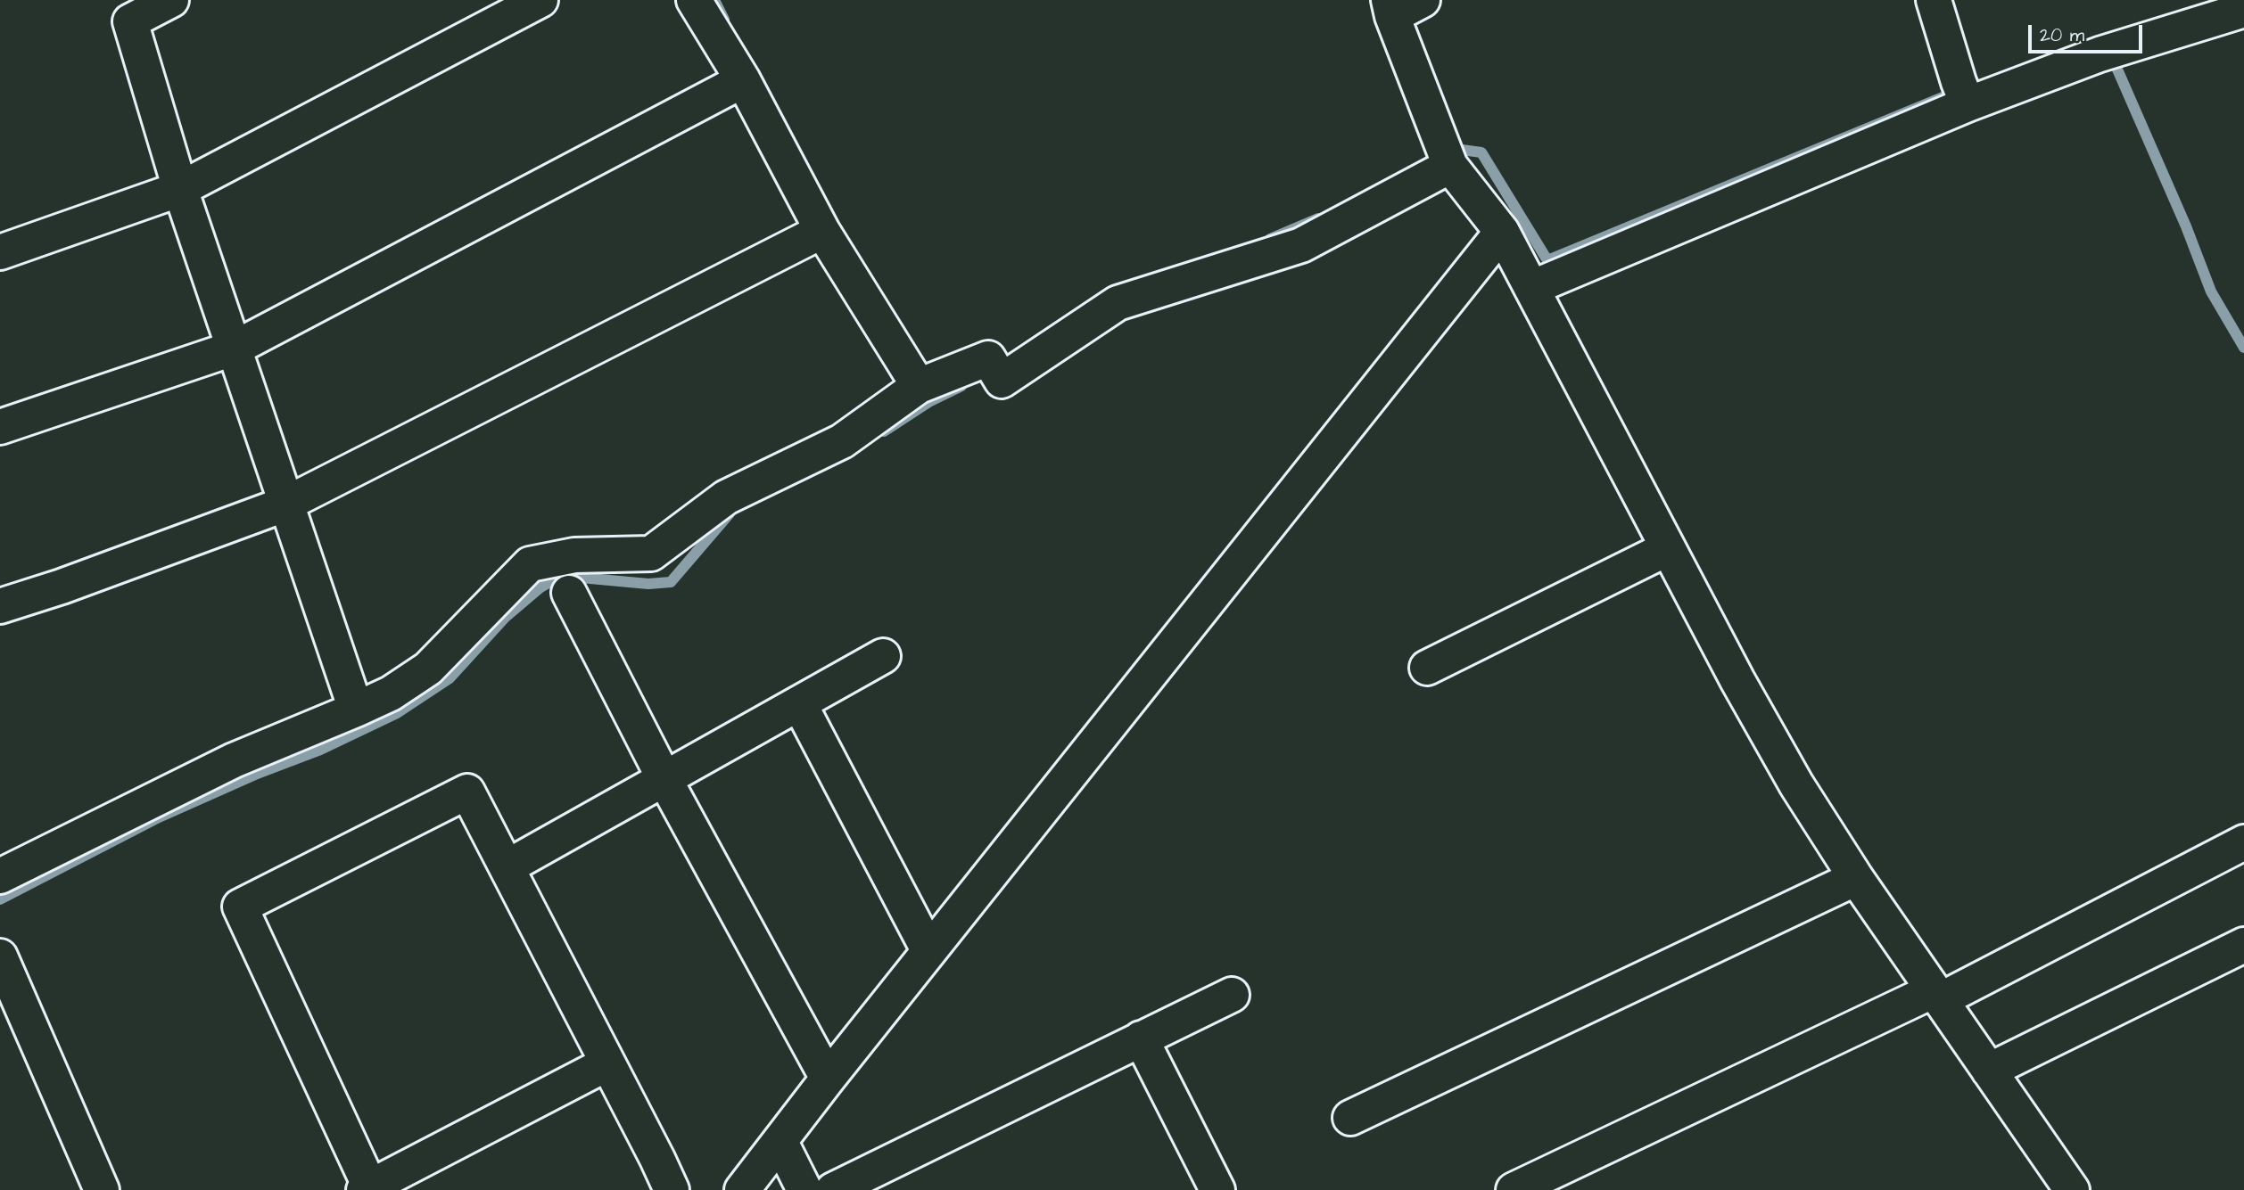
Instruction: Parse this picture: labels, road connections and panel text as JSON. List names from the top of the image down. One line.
{"scale_bar":"20 m"}
